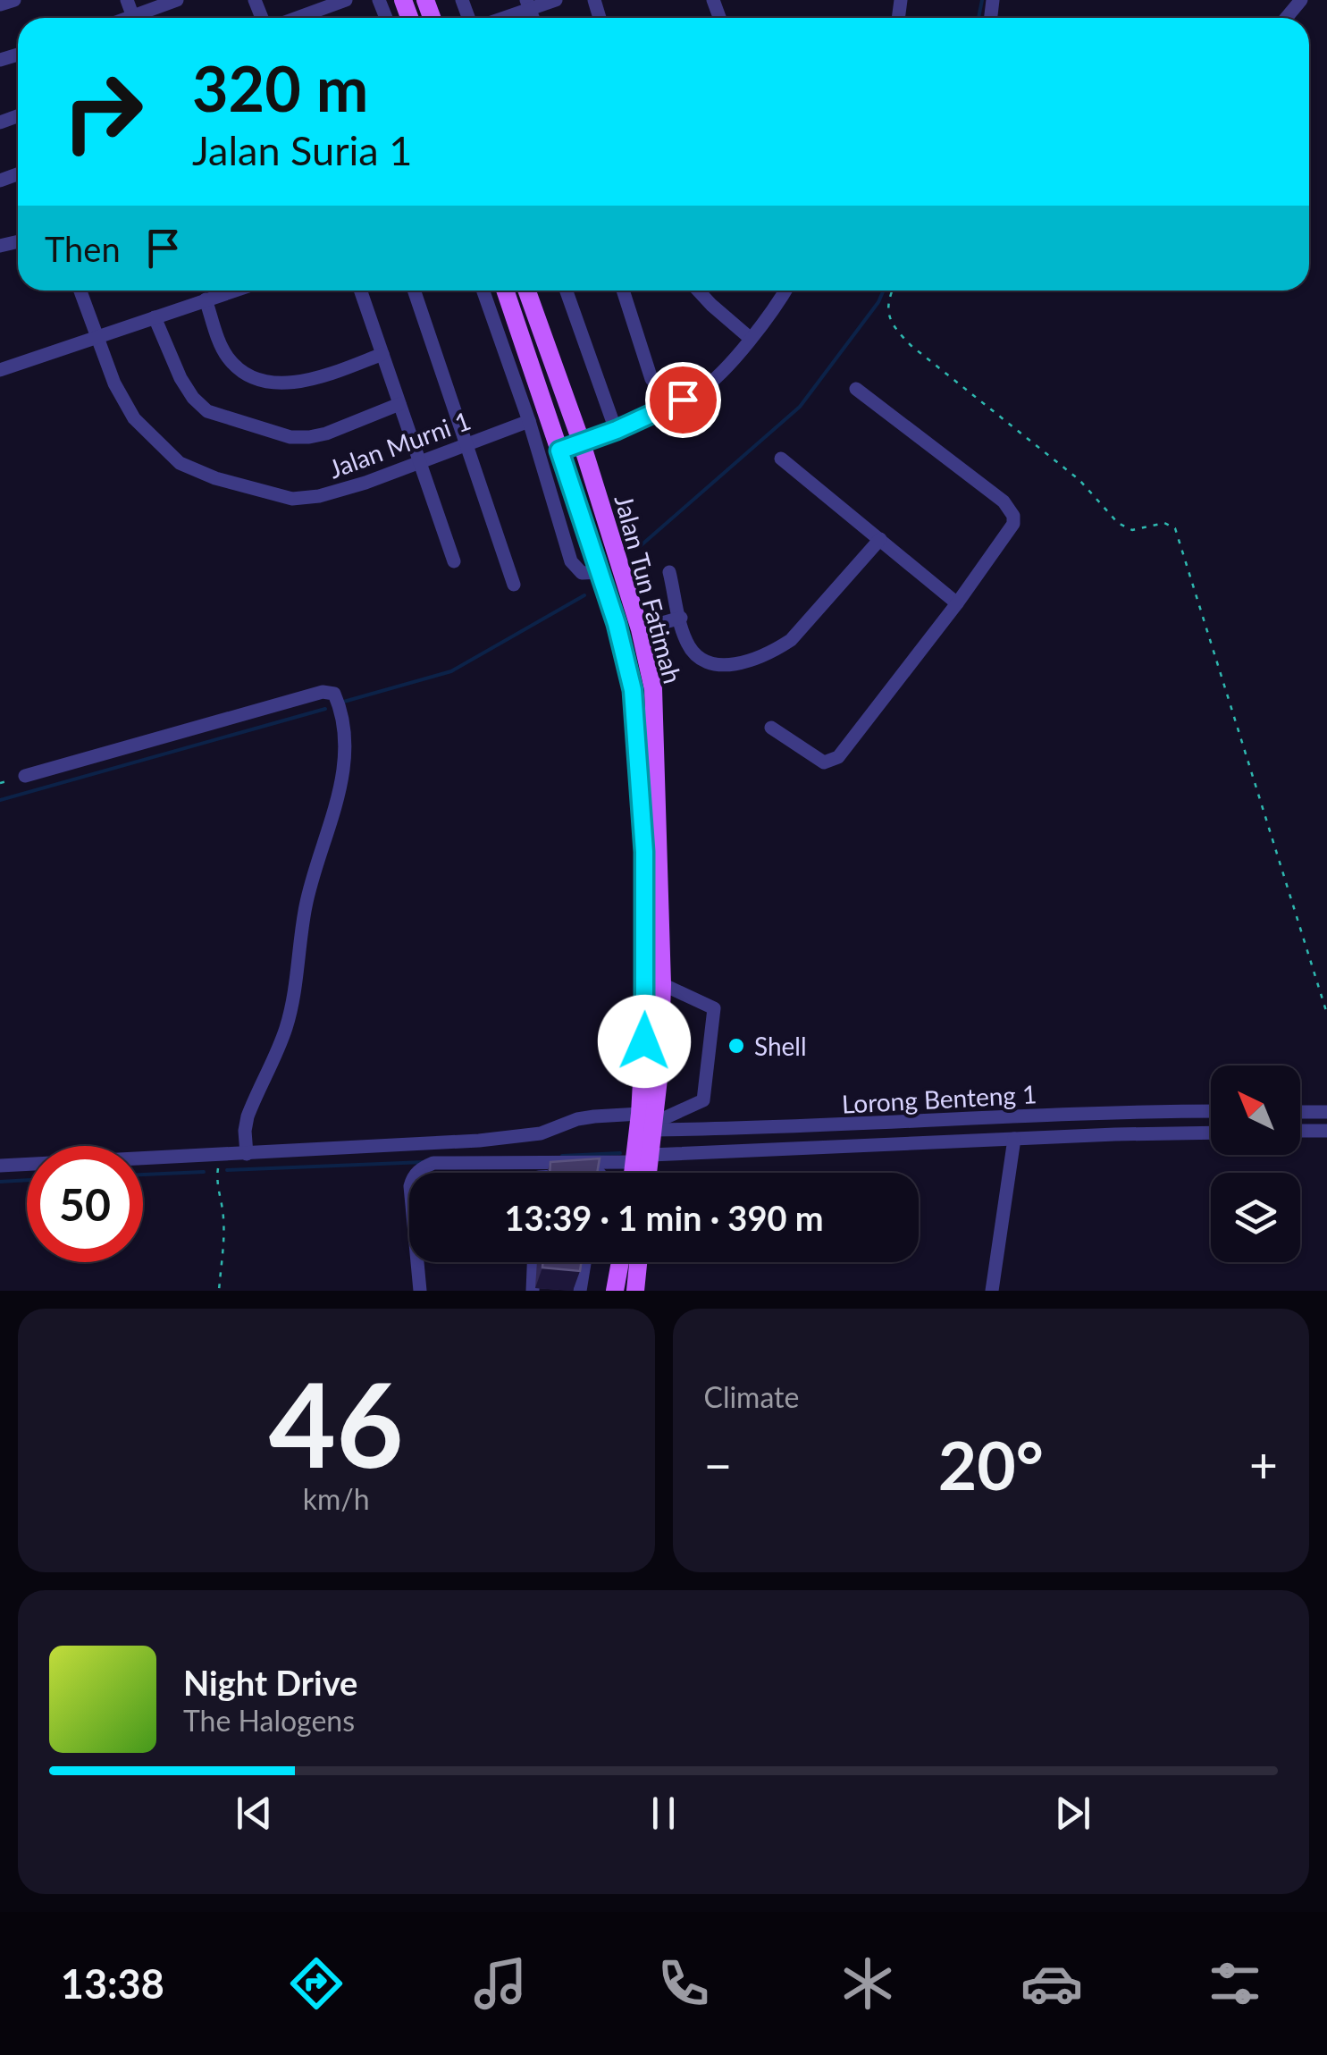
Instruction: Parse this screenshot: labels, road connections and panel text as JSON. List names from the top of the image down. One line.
{"streets":{"main road":["Jalan Tun Fatimah"],"street":["Jalan Murni 1","Lorong Benteng 1"]},"crossings":[["Jalan Tun Fatimah","Lorong Benteng 1"]],"places":["Shell"],"north":"top left","page":{"turn":["320 m","Jalan Suria 1"],"then":"Then","limit":"50","trip":"13:39 · 1 min · 390 m","tile":[["46","km/h"],"Climate"],"heat":["−","20°","+"],"song":["Night Drive","The Halogens"],"tabs":"13:38"}}
